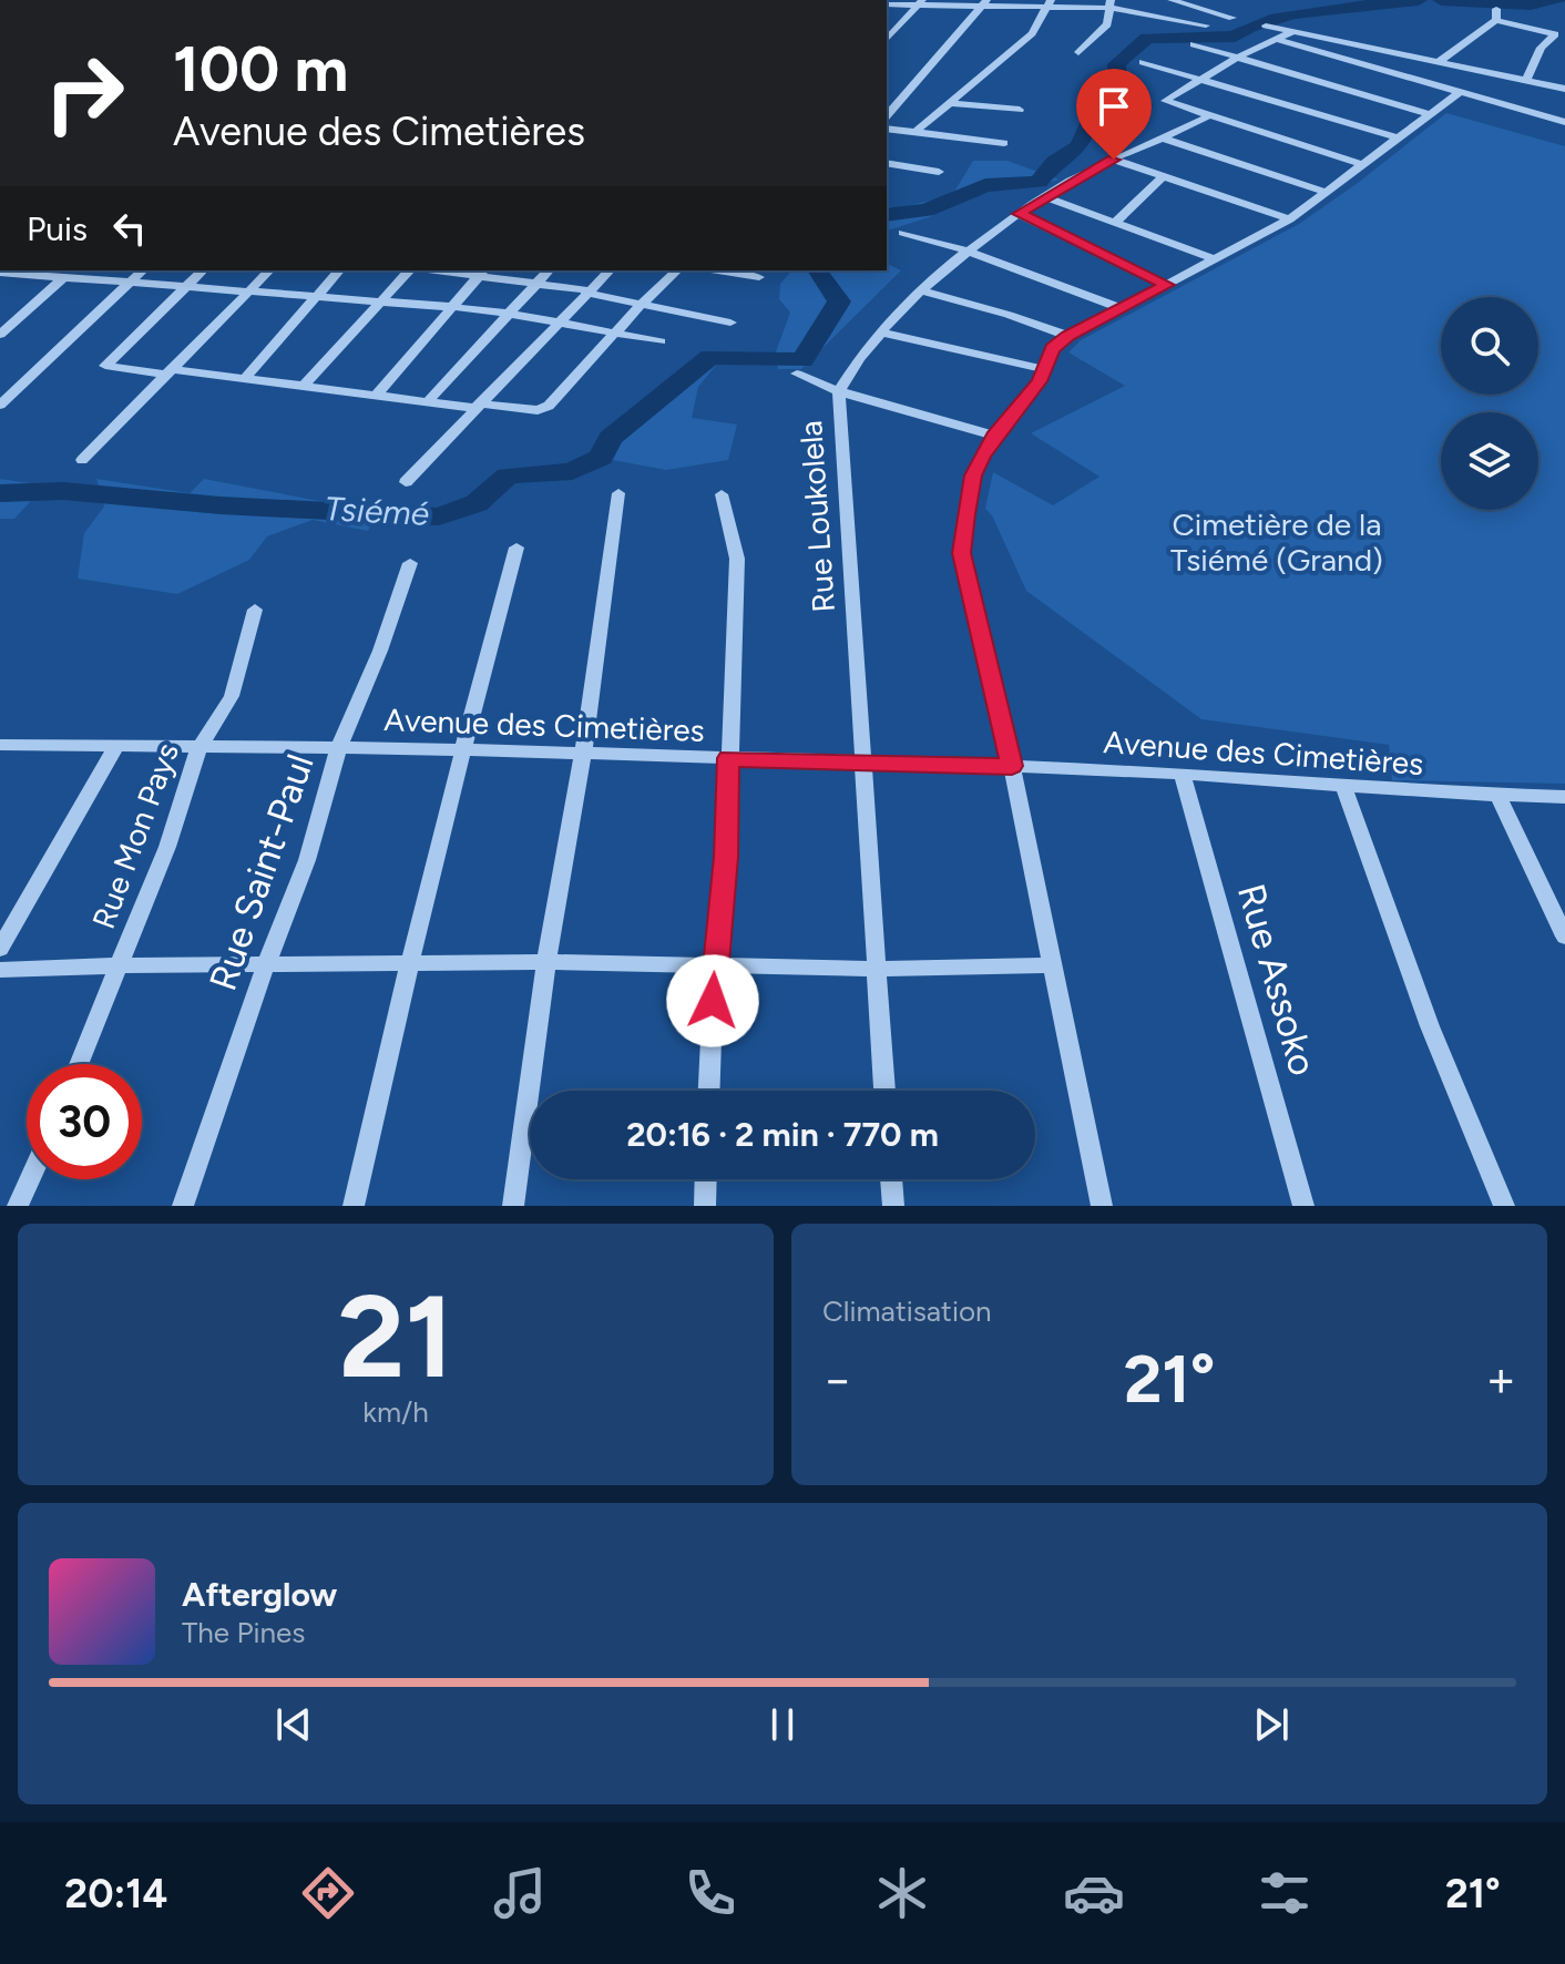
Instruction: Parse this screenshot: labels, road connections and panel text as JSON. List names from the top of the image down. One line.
{"streets":{"street":["Rue Loukolela","Avenue des Cimetières","Rue Mon Pays","Rue Saint-Paul","Rue Assoko"]},"crossings":[["Rue Loukolela","Avenue des Cimetières"],["Avenue des Cimetières","Rue Mon Pays"],["Avenue des Cimetières","Rue Saint-Paul"],["Avenue des Cimetières","Rue Assoko"]],"water":["Tsiémé"],"parks":["Cimetière de la Tsiémé (Grand)"],"page":{"turn":["100 m","Avenue des Cimetières"],"then":"Puis","limit":"30","trip":"20:16 · 2 min · 770 m","tile":[["21","km/h"],"Climatisation"],"heat":["−","21°","+"],"song":["Afterglow","The Pines"],"tabs":["20:14","21°"]}}
